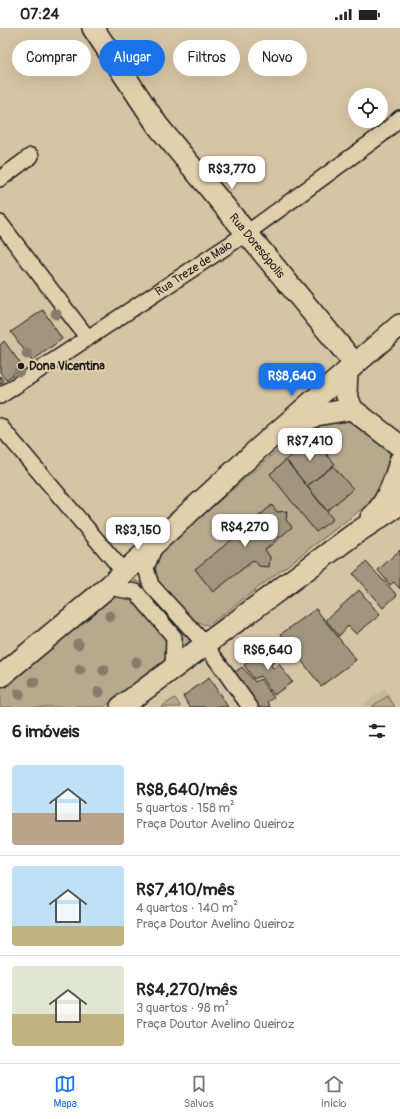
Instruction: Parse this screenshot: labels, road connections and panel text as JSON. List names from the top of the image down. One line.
{"streets":{"main road":["Rua Doresópolis"],"street":["Rua Treze de Maio"]},"crossings":[["Rua Doresópolis","Rua Treze de Maio"]],"places":["Dona Vicentina"],"page":{"status":"07:24","chip":["Comprar","Alugar","Filtros","Novo"],"price":["R$3,770","R$8,640","R$7,410","R$4,270","R$3,150","R$6,640"],"heading":"6 imóveis","list":[{"name":"R$8,640/mês","note":"5 quartos · 158 m² · Praça Doutor Avelino Queiroz"},{"name":"R$7,410/mês","note":"4 quartos · 140 m² · Praça Doutor Avelino Queiroz"},{"name":"R$4,270/mês","note":"3 quartos · 98 m² · Praça Doutor Avelino Queiroz"}],"tabs":["Mapa","Salvos","Início"]}}
